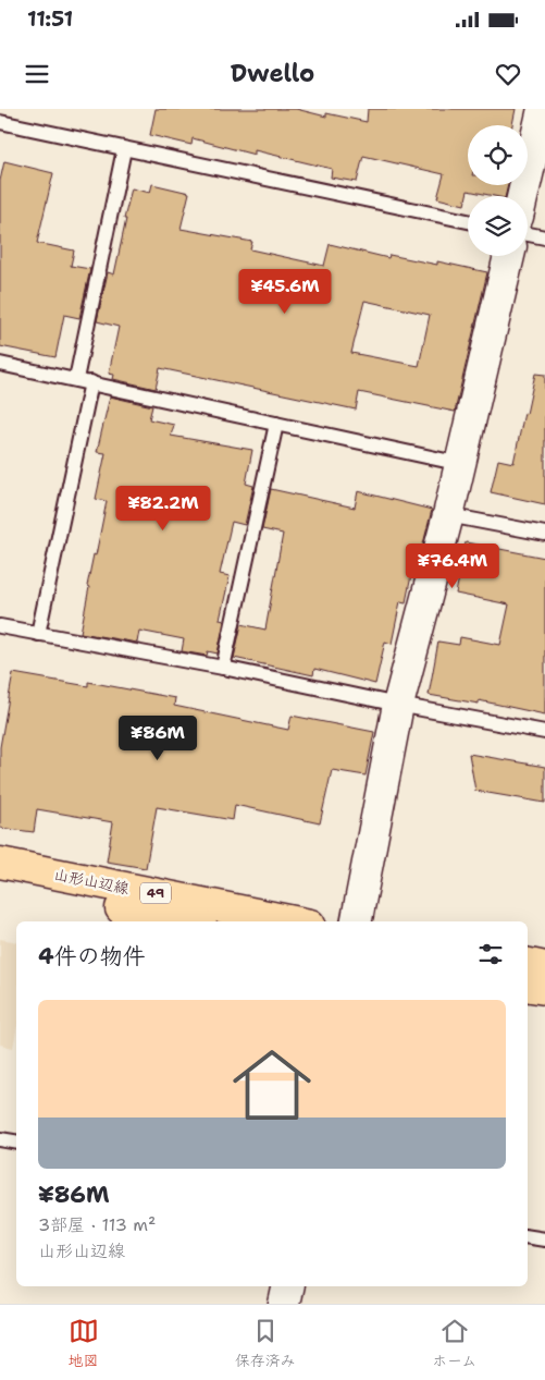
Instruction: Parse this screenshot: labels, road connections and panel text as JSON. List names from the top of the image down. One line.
{"streets":{"main road":["山形山辺線","49"]},"page":{"status":"11:51","header":"Dwello","price":["¥45.6M","¥82.2M","¥76.4M","¥86M"],"heading":"4件の物件","list":[{"name":"¥86M","note":"3部屋 · 113 m² · 山形山辺線"}],"tabs":["地図","保存済み","ホーム"]}}
